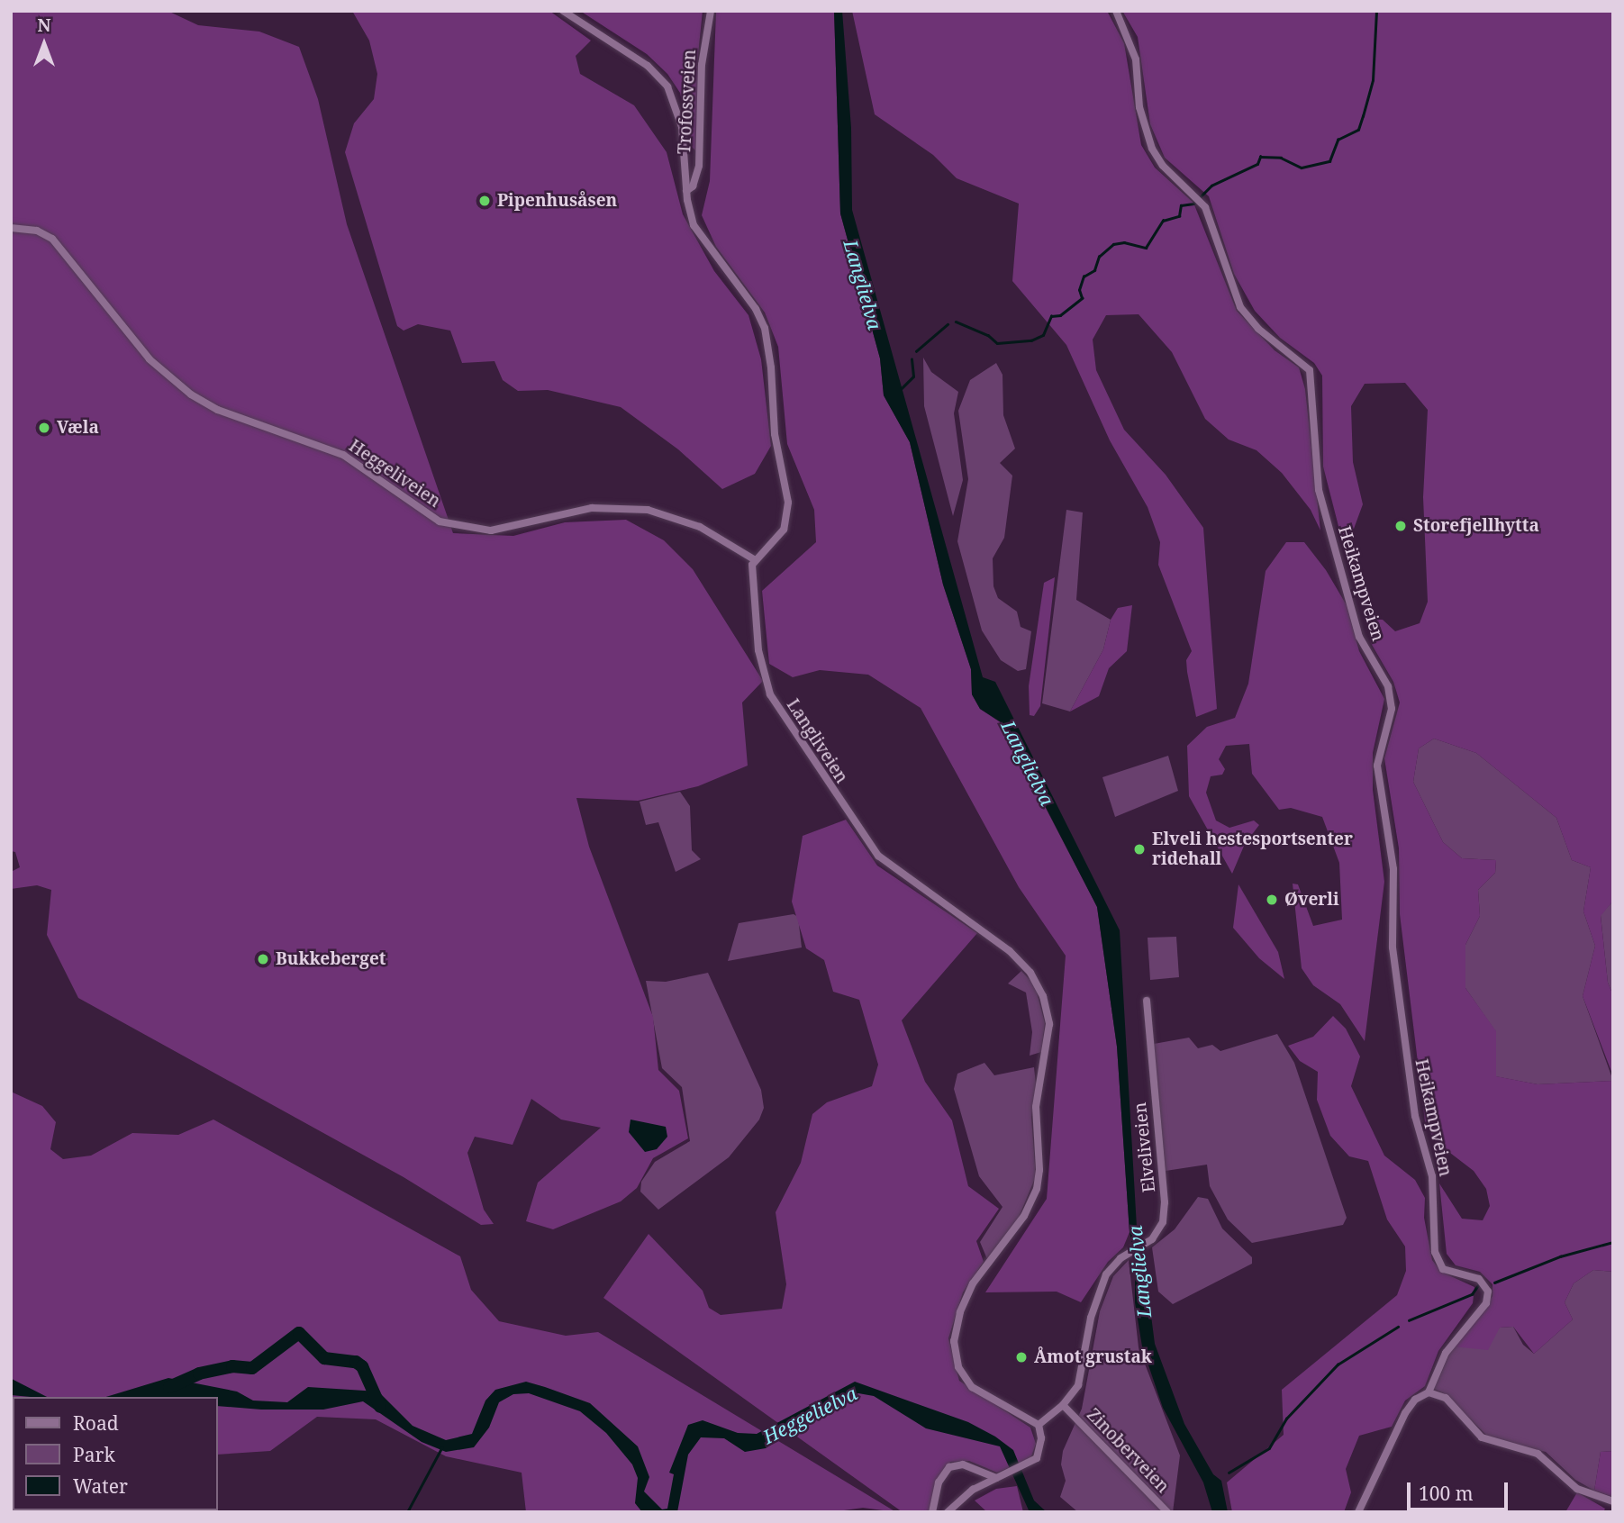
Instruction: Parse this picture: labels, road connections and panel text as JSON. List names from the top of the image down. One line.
{"streets":{"street":["Trofossveien","Heggeliveien","Heikampveien","Langliveien","Elveliveien","Zinoberveien"]},"crossings":[["Heggeliveien","Langliveien"],["Langliveien","Zinoberveien"],["Elveliveien","Zinoberveien"]],"water":["Langlielva","Heggelielva"],"places":["Pipenhusåsen","Væla","Storefjellhytta","Elveli hestesportsenter ridehall","Øverli","Bukkeberget","Åmot grustak"],"legend":["Road","Park","Water"],"scale_bar":"100 m","north":"top"}
